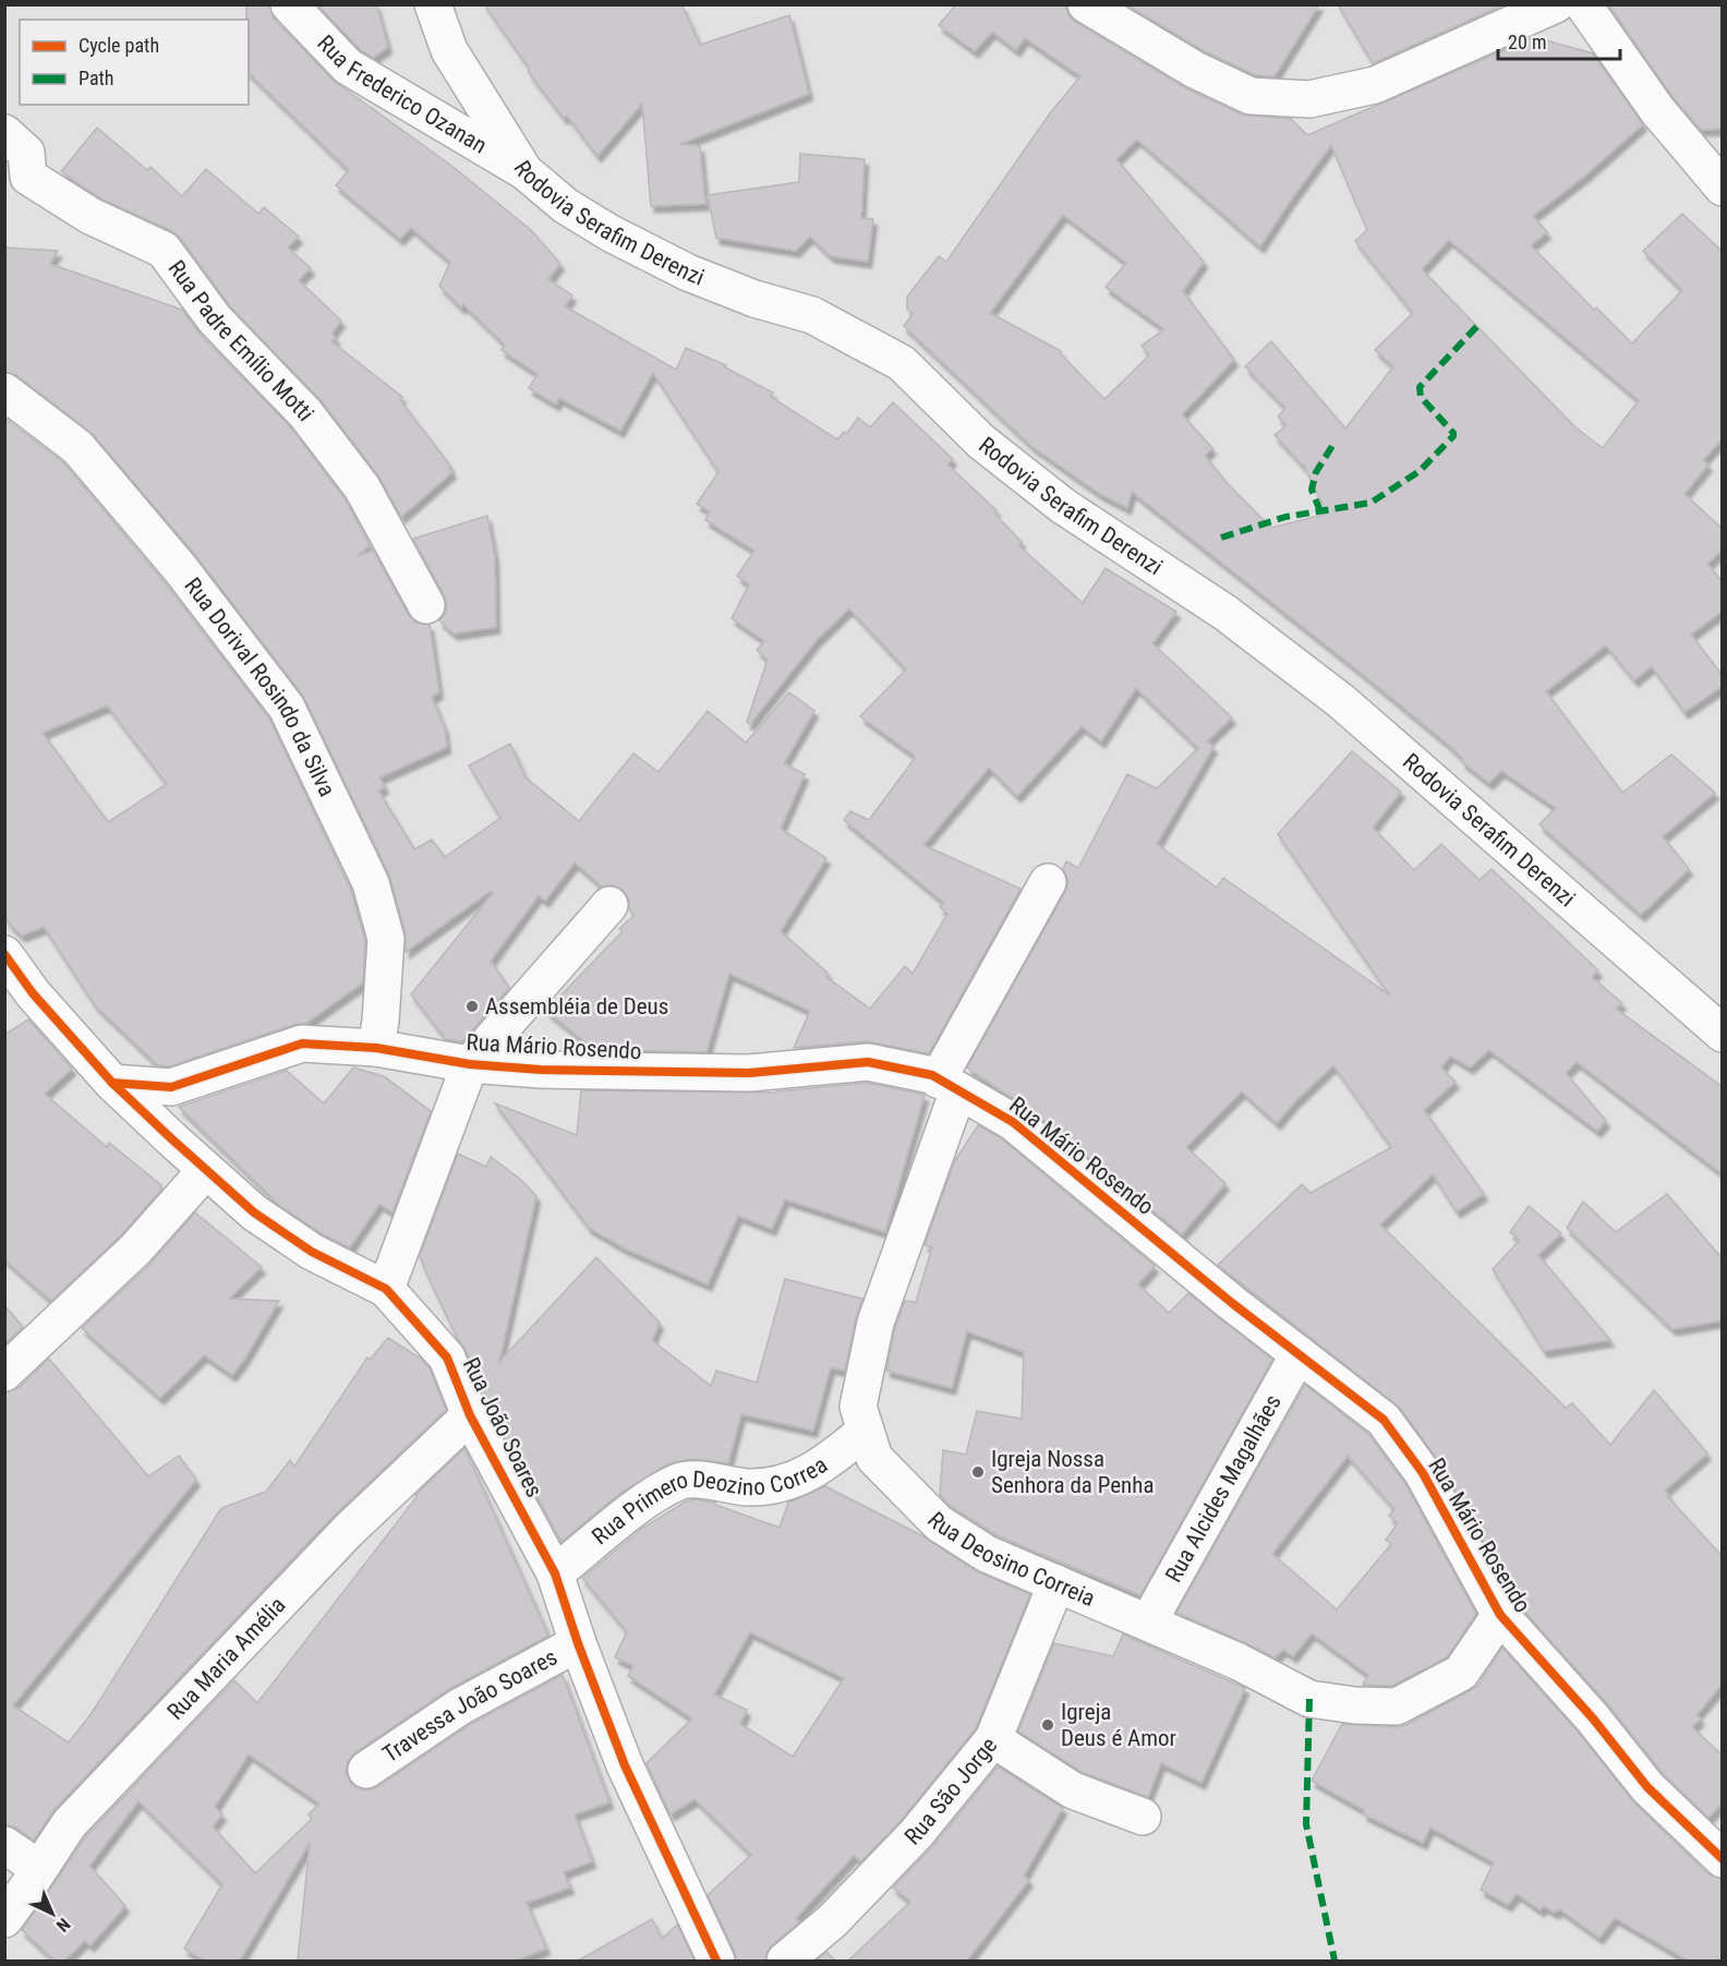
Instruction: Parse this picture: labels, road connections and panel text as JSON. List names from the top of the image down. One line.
{"streets":{"street":["Rua Frederico Ozanan","Rodovia Serafim Derenzi","Rua Padre Emílio Motti","Rua Dorival Rosindo da Silva","Rua Mário Rosendo","Rua João Soares","Rua Alcides Magalhães","Rua Primero Deozino Correa","Rua Deosino Correia","Rua Maria Amélia","Travessa João Soares","Rua São Jorge"]},"crossings":[["Rua Frederico Ozanan","Rodovia Serafim Derenzi"],["Rua Dorival Rosindo da Silva","Rua Mário Rosendo"],["Rua Mário Rosendo","Rua João Soares"],["Rua Mário Rosendo","Rua Alcides Magalhães"],["Rua Mário Rosendo","Rua Deosino Correia"],["Rua João Soares","Rua Primero Deozino Correa"],["Rua João Soares","Rua Maria Amélia"],["Rua João Soares","Travessa João Soares"],["Rua Alcides Magalhães","Rua Deosino Correia"],["Rua Primero Deozino Correa","Rua Deosino Correia"],["Rua Deosino Correia","Rua São Jorge"]],"places":["Assembléia de Deus","Igreja Nossa Senhora da Penha","Igreja Deus é Amor"],"legend":["Cycle path","Path"],"scale_bar":"20 m","north":"bottom right"}
